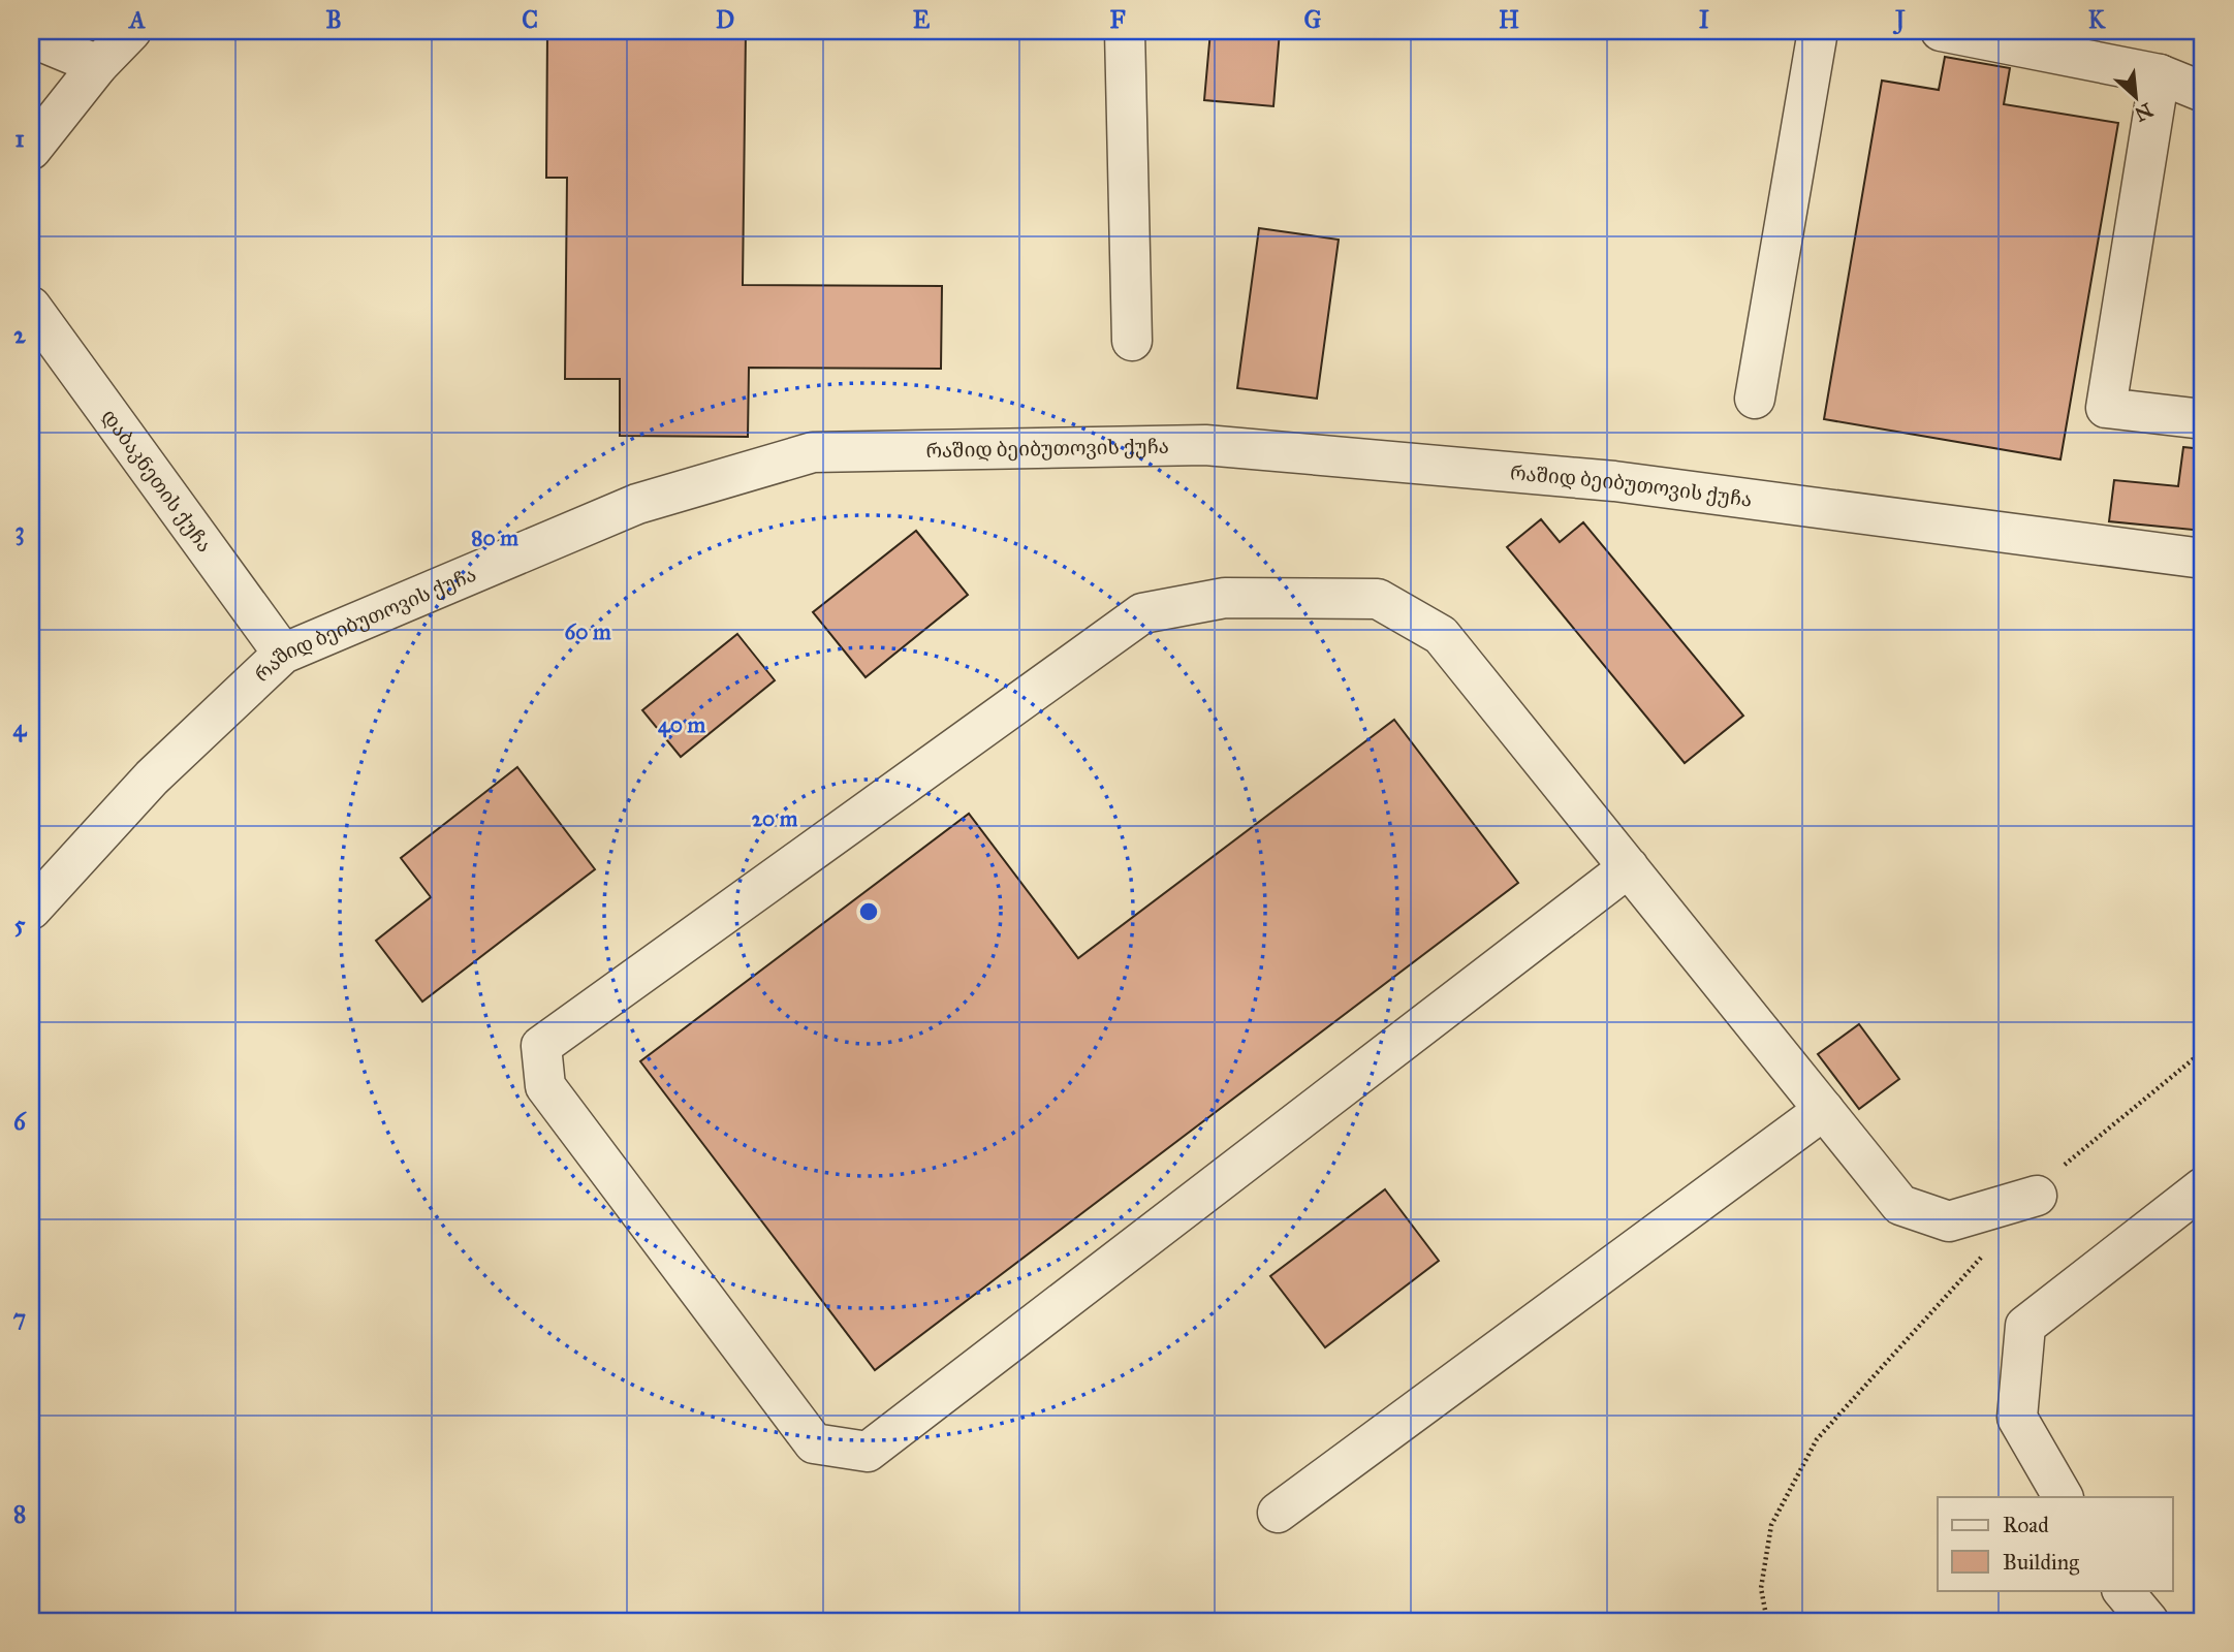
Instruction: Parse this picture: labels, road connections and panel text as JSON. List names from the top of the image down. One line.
{"streets":{"street":["რაშიდ ბეიბუთოვის ქუჩა","დაბაკნეთის ქუჩა"]},"crossings":[["რაშიდ ბეიბუთოვის ქუჩა","დაბაკნეთის ქუჩა"]],"legend":["Road","Building"],"north":"bottom right","grid":{"columns":["A","B","C","D","E","F","G","H","I","J","K"],"rows":["1","2","3","4","5","6","7","8"]},"rings":["80 m","60 m","40 m","20 m"]}
